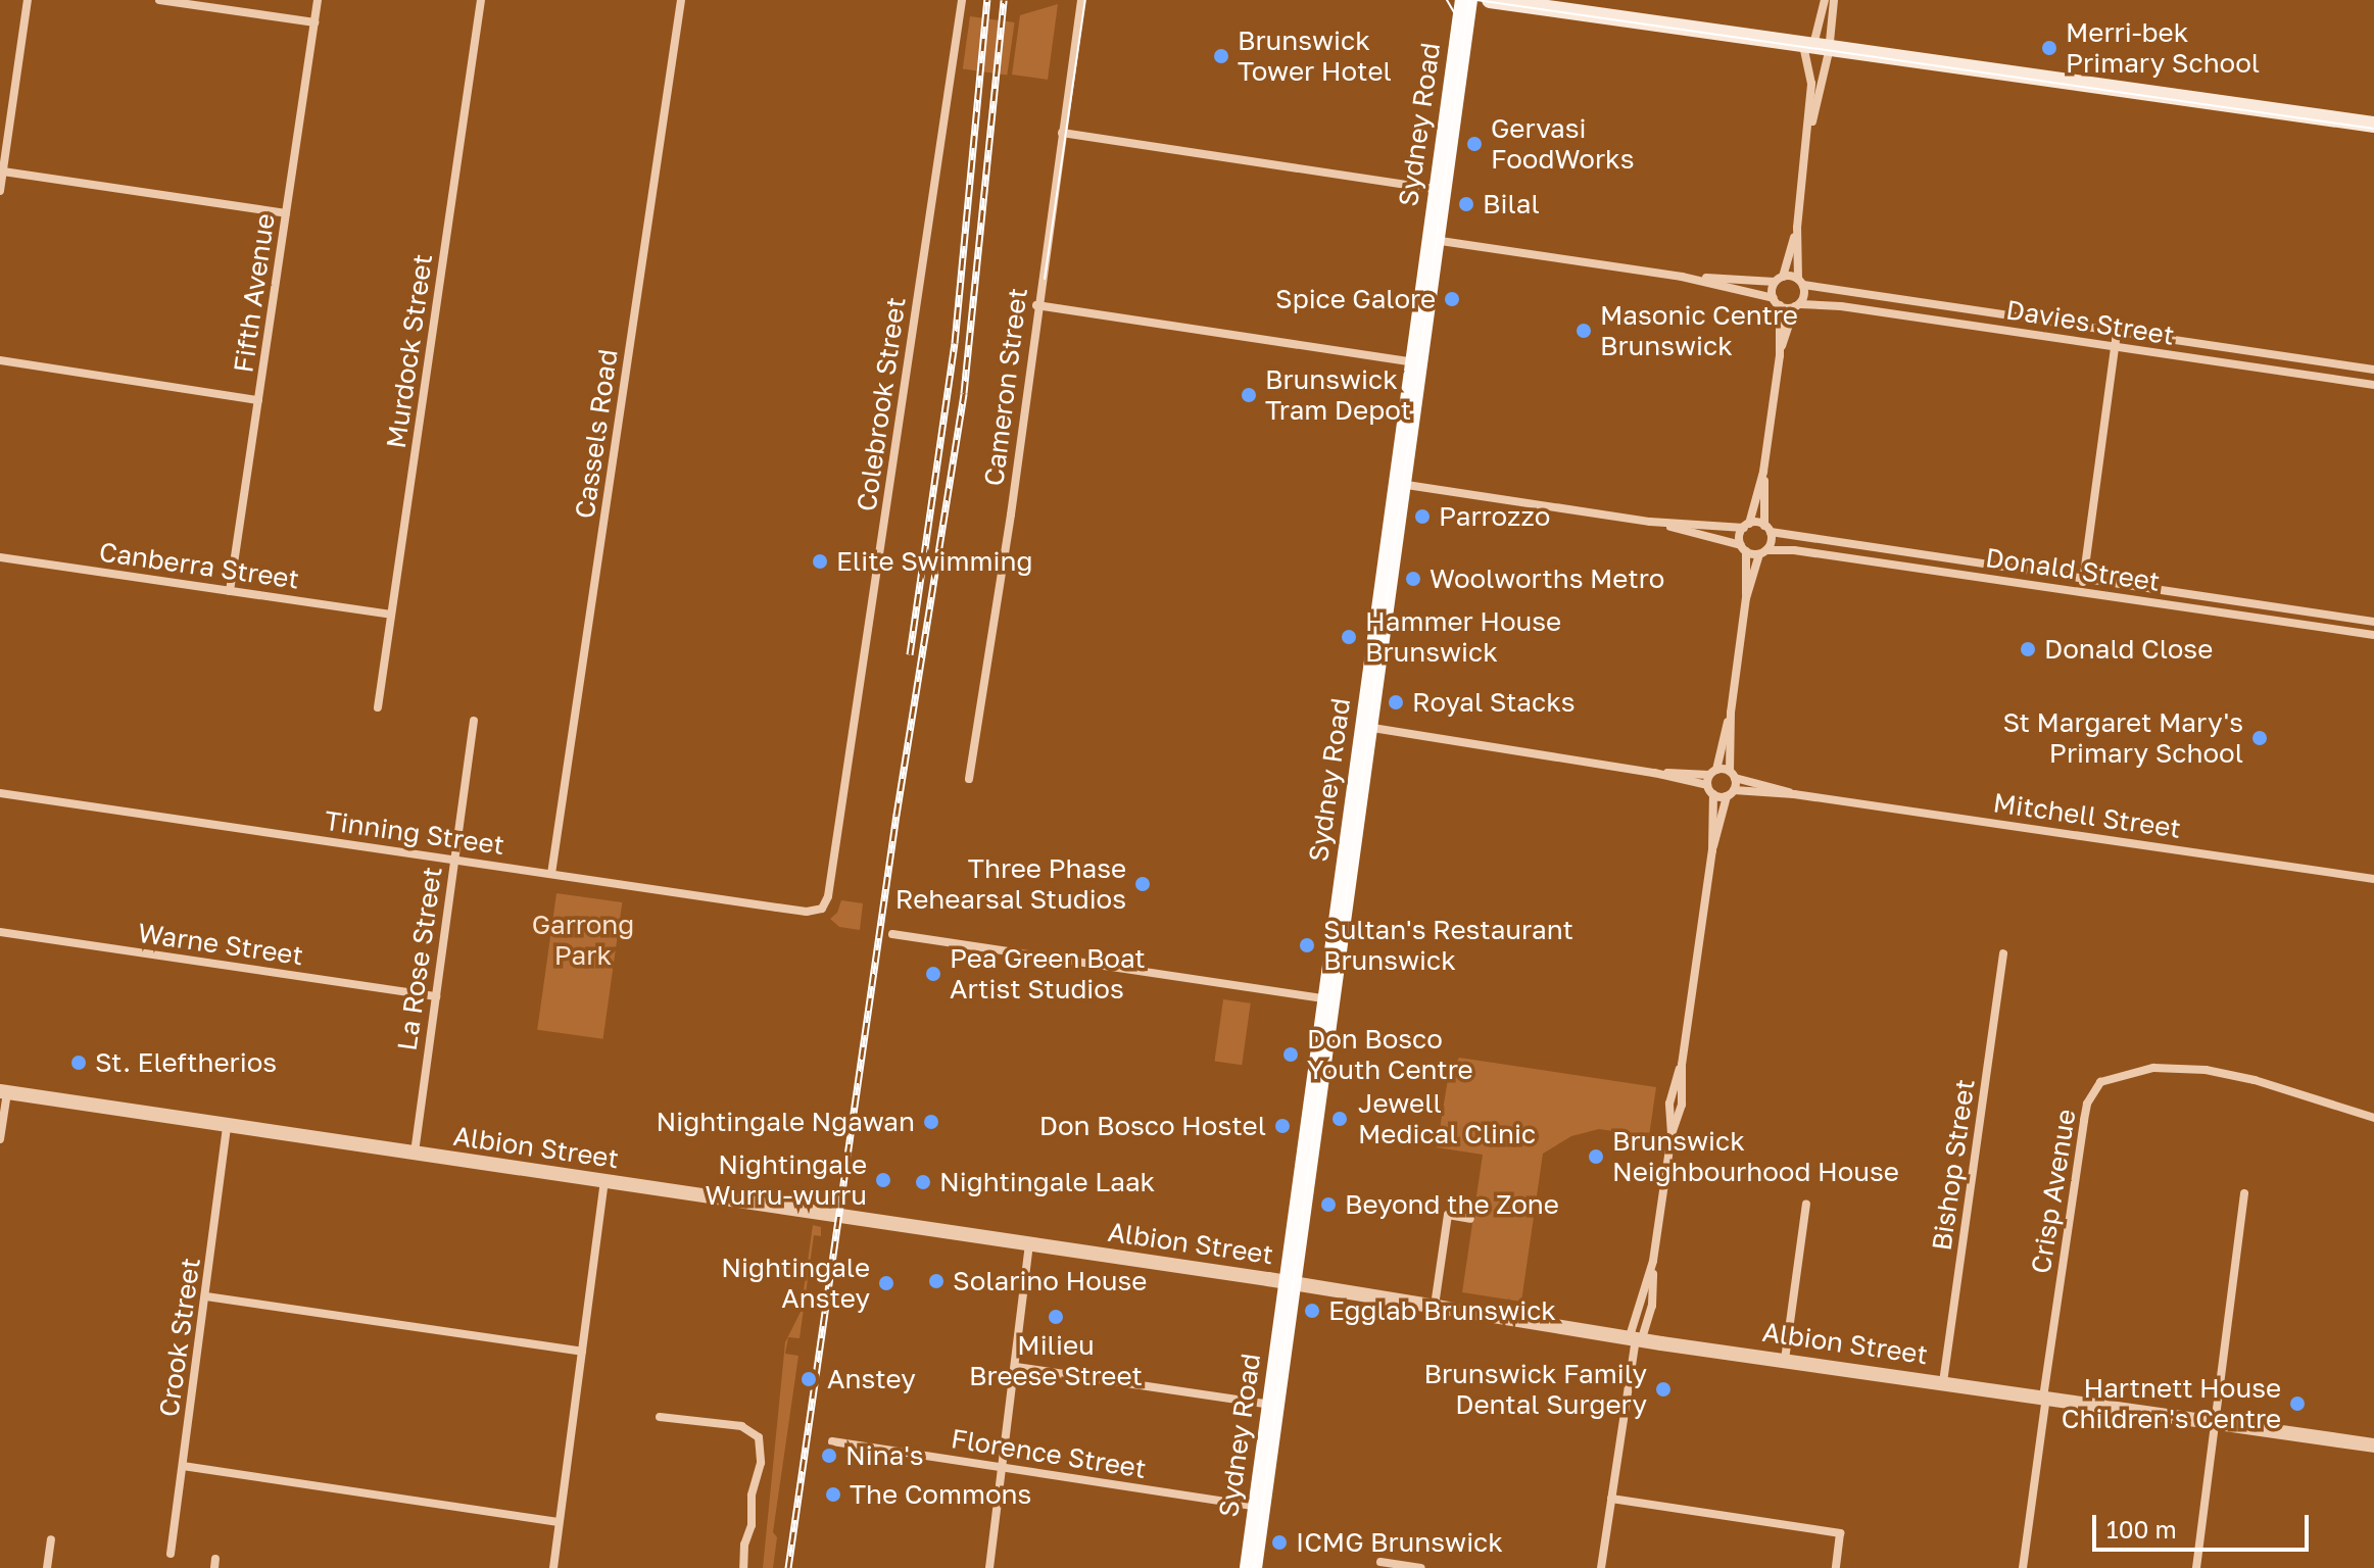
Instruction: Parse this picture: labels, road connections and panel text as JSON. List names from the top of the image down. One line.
{"streets":{"highway":["Sydney Road"],"street":["Fifth Avenue","Davies Street","Murdock Street","Cameron Street","Colebrook Street","Cassels Road","Canberra Street","Donald Street","Mitchell Street","Tinning Street","Warne Street","La Rose Street","Albion Street","Bishop Street","Crisp Avenue","Crook Street","Florence Street"]},"crossings":[["Sydney Road","Albion Street"],["Sydney Road","Florence Street"],["Fifth Avenue","Canberra Street"],["Murdock Street","Canberra Street"],["Colebrook Street","Tinning Street"],["Cassels Road","Tinning Street"],["Tinning Street","La Rose Street"],["Warne Street","La Rose Street"],["La Rose Street","Albion Street"],["Albion Street","Bishop Street"],["Albion Street","Crisp Avenue"],["Albion Street","Crook Street"]],"parks":["Garrong Park"],"places":["Merri-bek Primary School","Brunswick Tower Hotel","Gervasi FoodWorks","Bilal","Spice Galore","Masonic Centre Brunswick","Brunswick Tram Depot","Parrozzo","Elite Swimming","Woolworths Metro","Hammer House Brunswick","Donald Close","Royal Stacks","St Margaret Mary's Primary School","Three Phase Rehearsal Studios","Sultan's Restaurant Brunswick","Pea Green Boat Artist Studios","Don Bosco Youth Centre","St. Eleftherios","Jewell Medical Clinic","Nightingale Ngawan","Don Bosco Hostel","Brunswick Neighbourhood House","Nightingale Wurru-wurru","Nightingale Laak","Beyond the Zone","Solarino House","Nightingale Anstey","Egglab Brunswick","Milieu Breese Street","Anstey","Brunswick Family Dental Surgery","Hartnett House Children's Centre","Nina's","The Commons","ICMG Brunswick"],"scale_bar":"100 m"}
